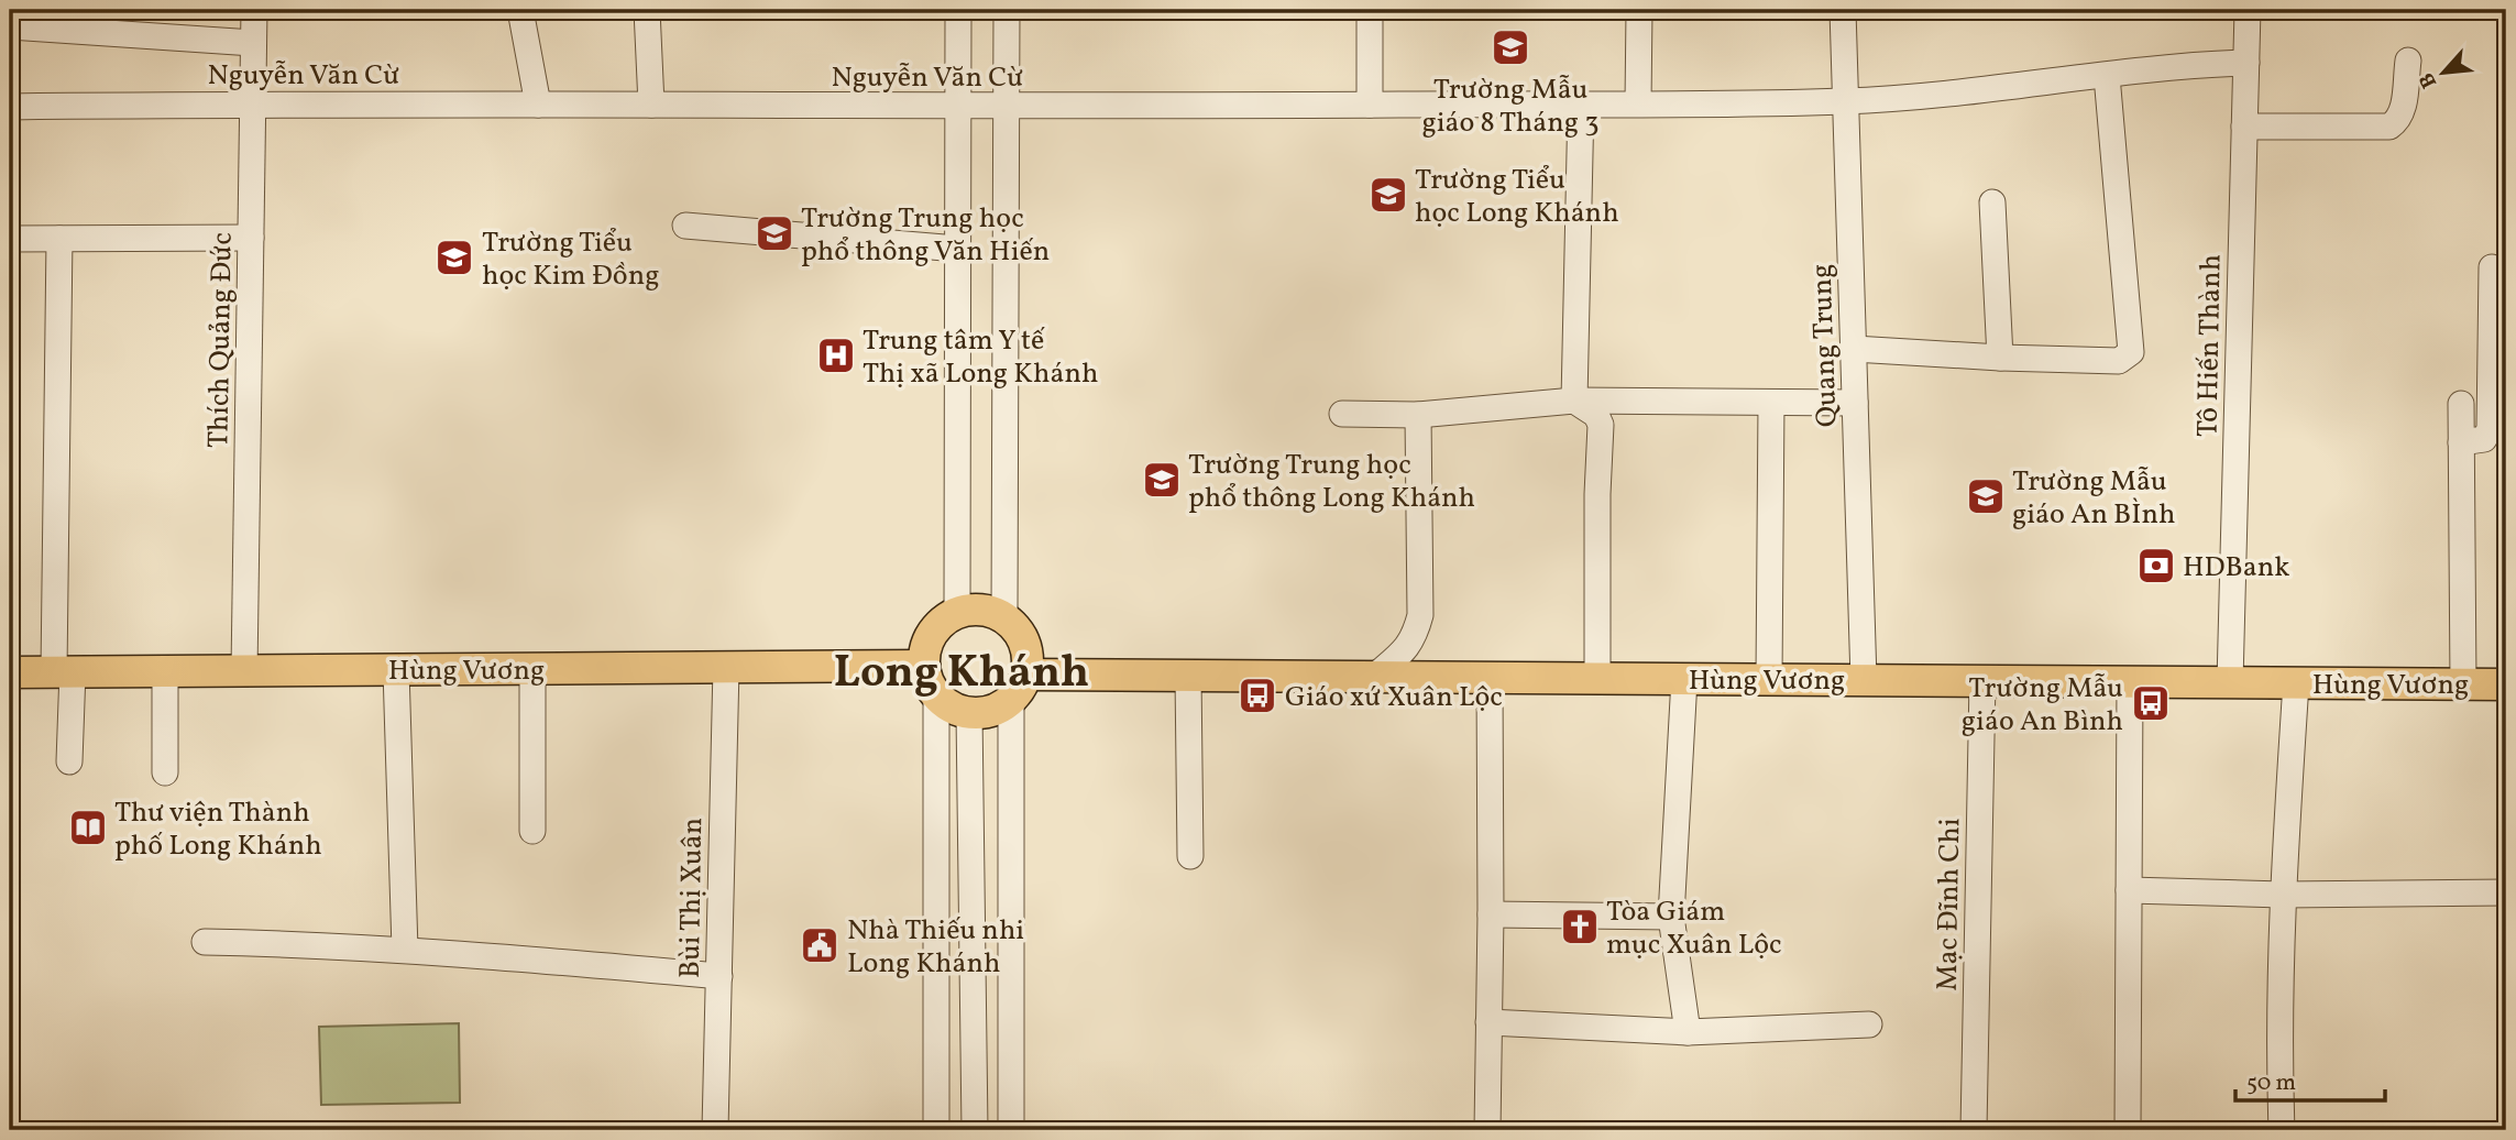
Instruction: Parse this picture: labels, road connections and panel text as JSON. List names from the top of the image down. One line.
{"streets":{"main road":["Hùng Vương"],"street":["Nguyễn Văn Cừ","Thích Quảng Đức","Quang Trung","Tô Hiến Thành","Bùi Thị Xuân","Mạc Đĩnh Chi"]},"crossings":[["Nguyễn Văn Cừ","Thích Quảng Đức"],["Nguyễn Văn Cừ","Quang Trung"],["Nguyễn Văn Cừ","Tô Hiến Thành"],["Thích Quảng Đức","Hùng Vương"],["Quang Trung","Hùng Vương"],["Tô Hiến Thành","Hùng Vương"],["Hùng Vương","Bùi Thị Xuân"],["Hùng Vương","Mạc Đĩnh Chi"]],"districts":["Long Khánh"],"places":{"school or university":["Trường Mẫu giáo 8 Tháng 3","Trường Tiểu học Long Khánh","Trường Trung học phổ thông Văn Hiến","Trường Tiểu học Kim Đồng","Trường Trung học phổ thông Long Khánh","Trường Mẫu giáo An BÌnh"],"hospital":["Trung tâm Y tế Thị xã Long Khánh"],"bank":["HDBank"],"bus stop":["Giáo xứ Xuân Lộc","Trường Mẫu giáo An Bình"],"library":["Thư viện Thành phố Long Khánh"],"church":["Tòa Giám mục Xuân Lộc"],"public building":["Nhà Thiếu nhi Long Khánh"]},"scale_bar":"50 m","north":"bottom left"}
